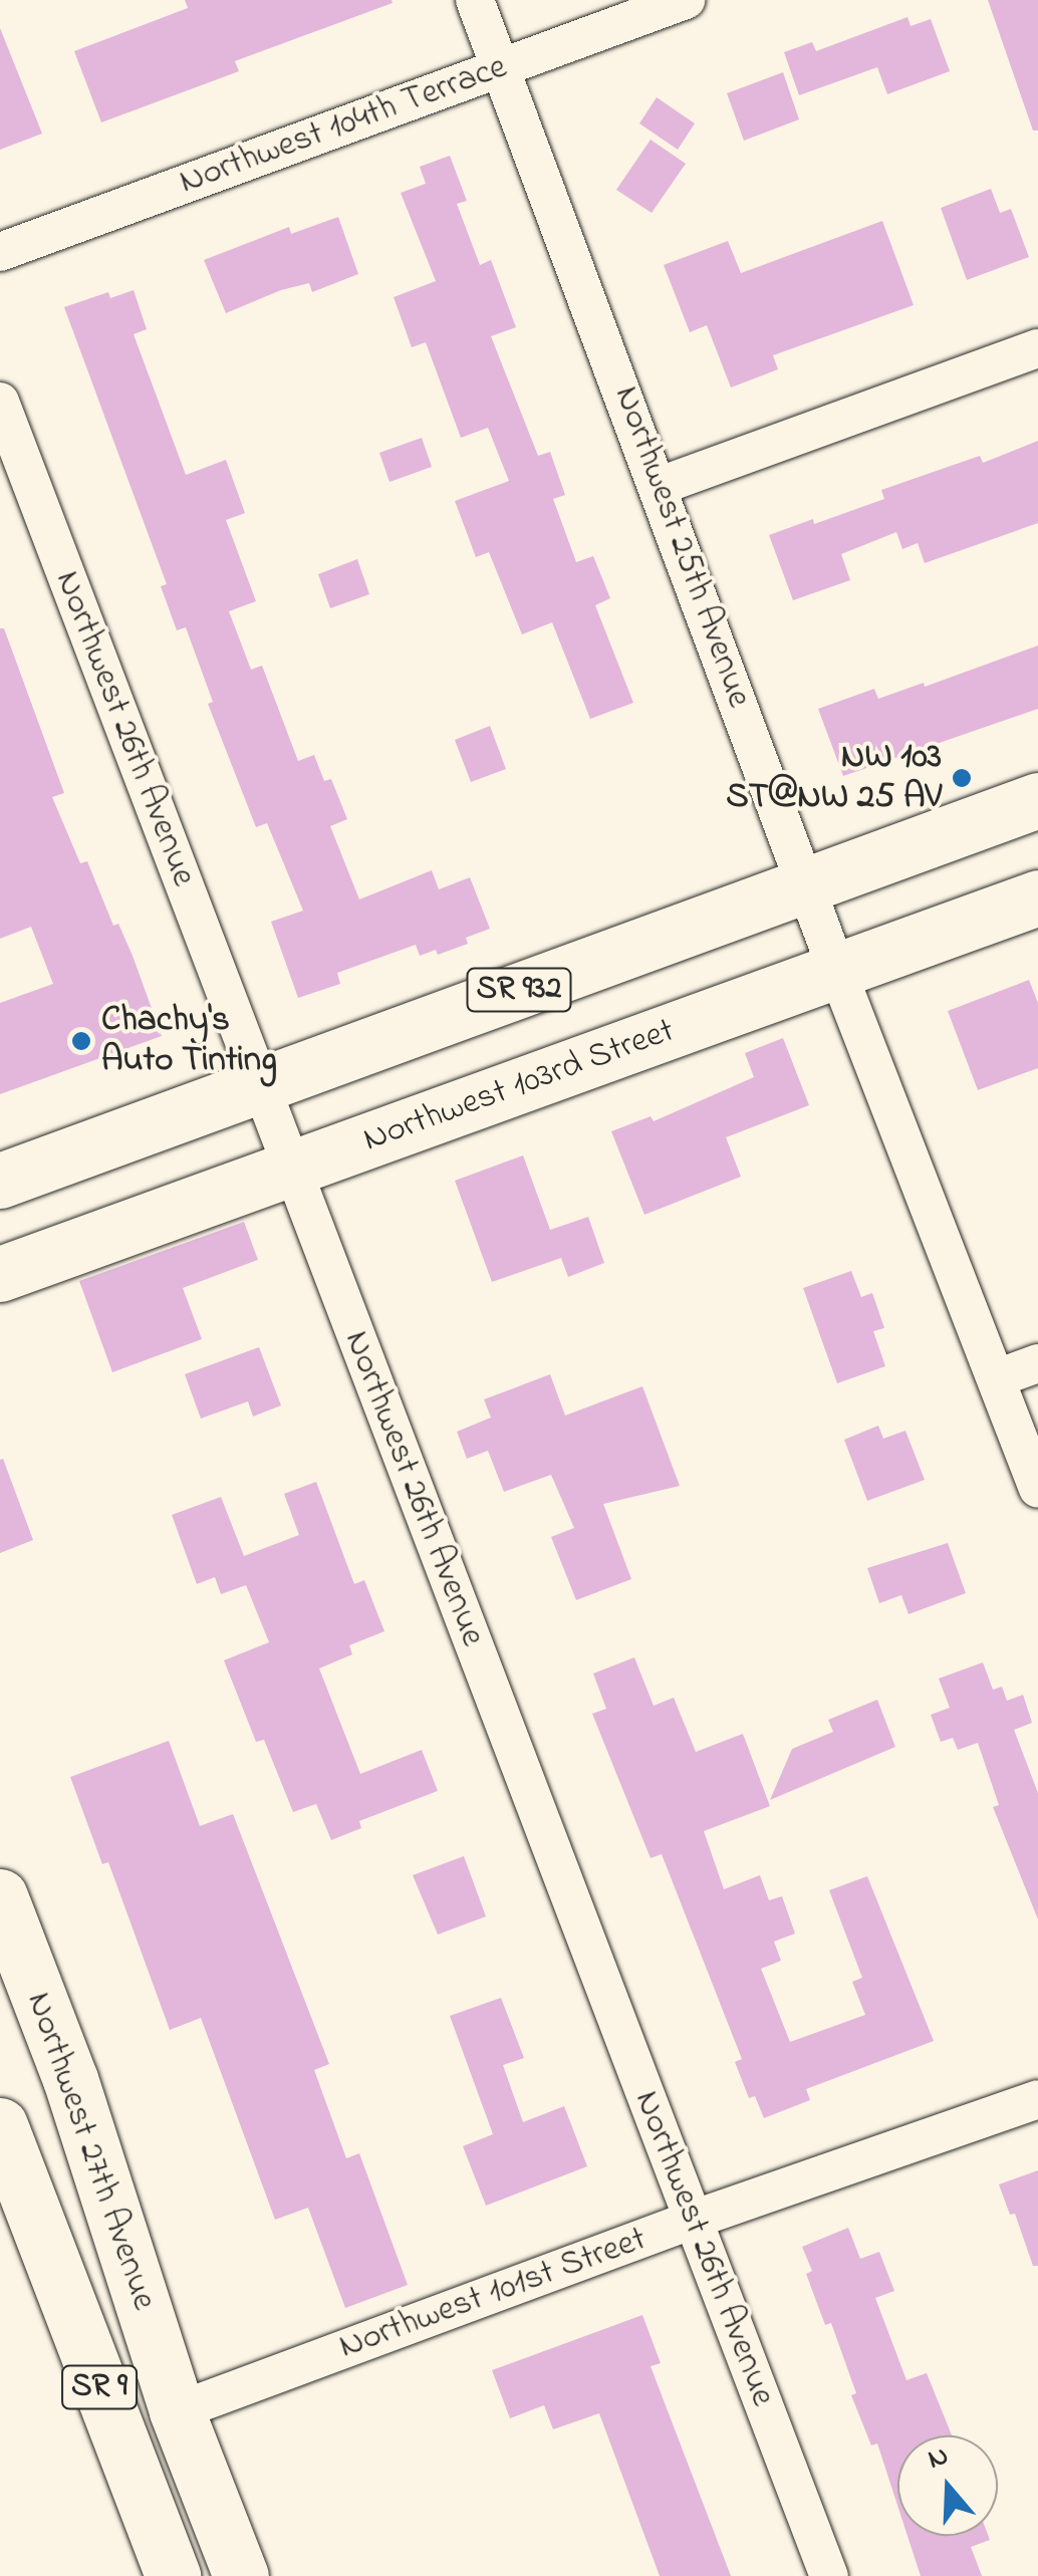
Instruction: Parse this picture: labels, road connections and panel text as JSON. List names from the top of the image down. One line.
{"streets":{"main road":["SR 932","Northwest 103rd Street","Northwest 27th Avenue","SR 9"],"street":["Northwest 104th Terrace","Northwest 25th Avenue","Northwest 26th Avenue","Northwest 101st Street"]},"crossings":[["Northwest 104th Terrace","Northwest 25th Avenue"],["Northwest 25th Avenue","SR 932"],["Northwest 25th Avenue","Northwest 103rd Street"],["Northwest 26th Avenue","SR 932"],["Northwest 26th Avenue","Northwest 103rd Street"],["Northwest 26th Avenue","Northwest 101st Street"],["Northwest 27th Avenue","Northwest 101st Street"]],"places":["NW 103 ST@NW 25 AV","Chachy's Auto Tinting"],"north":"top"}
